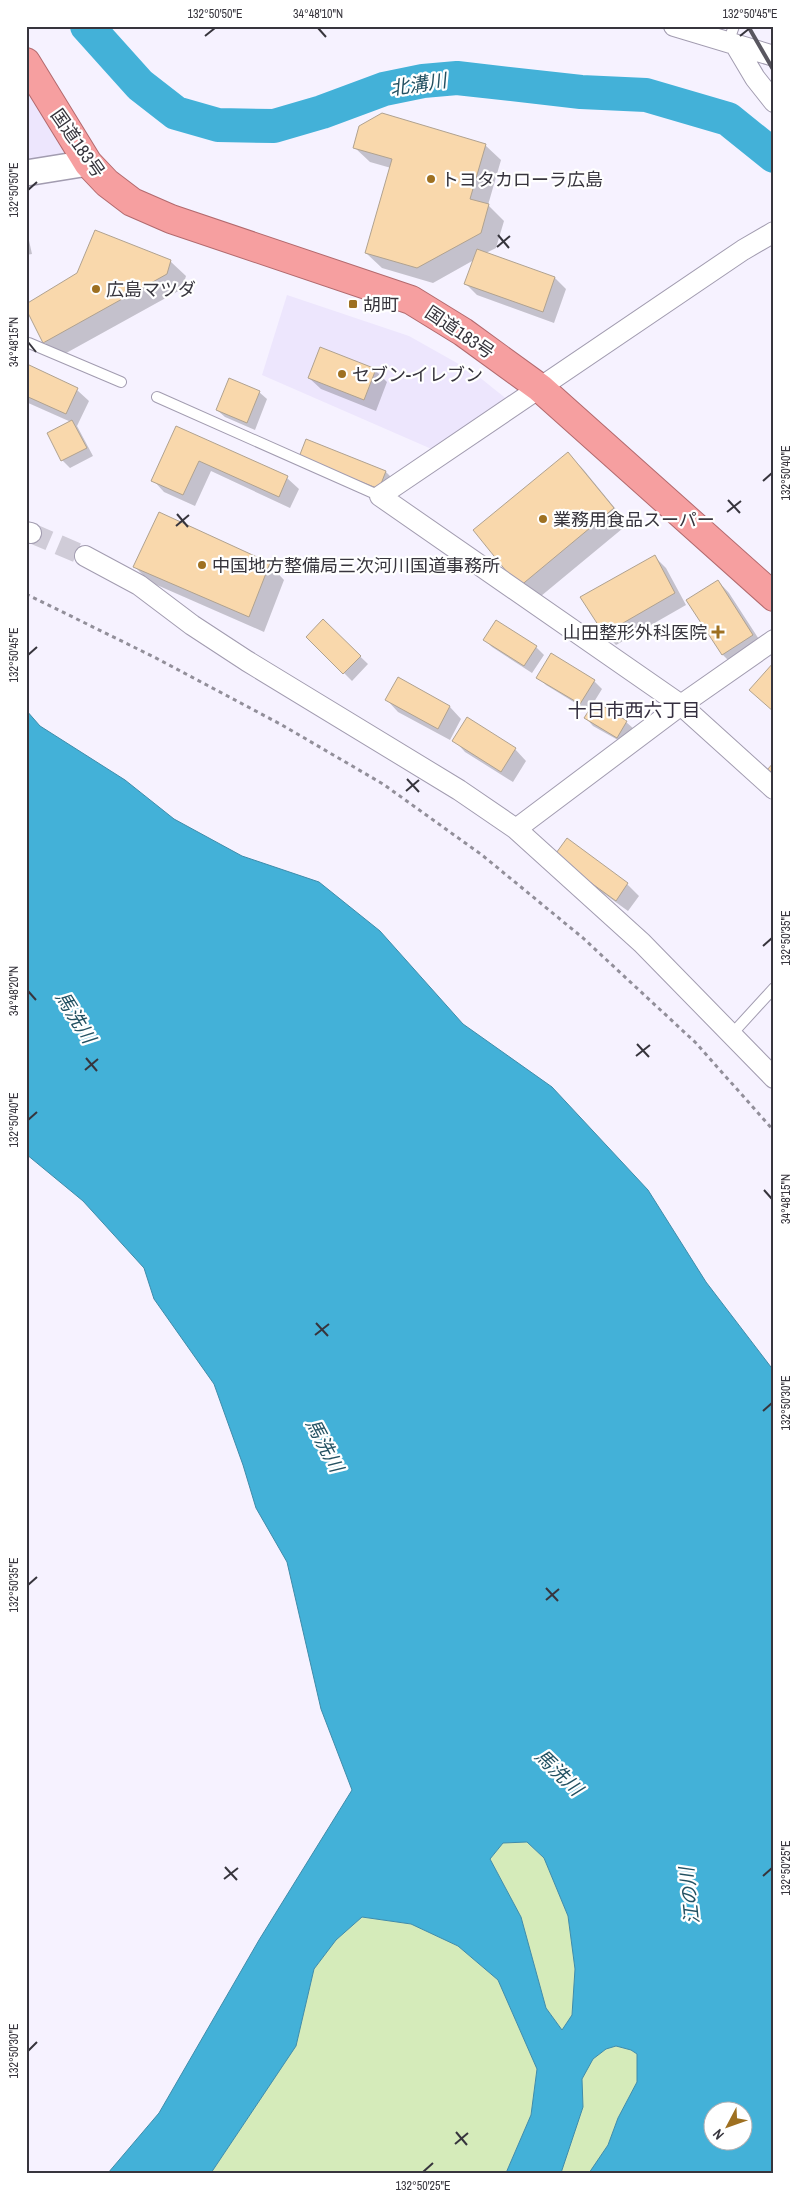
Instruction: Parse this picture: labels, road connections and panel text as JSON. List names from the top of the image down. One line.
{"streets":{"highway":["国道183号"]},"districts":["十日市西六丁目"],"water":["北溝川","馬洗川","江の川"],"places":{"other":["トヨタカローラ広島","広島マツダ","セブン-イレブン","業務用食品スーパー","中国地方整備局三次河川国道事務所"],"transit":["胡町"],"health":["山田整形外科医院"]},"north":"bottom left","coordinates":["132°50'50\"E","34°48'10\"N","132°50'45\"E","34°48'15\"N","132°50'40\"E","132°50'35\"E","34°48'20\"N","132°50'30\"E","132°50'25\"E"]}
